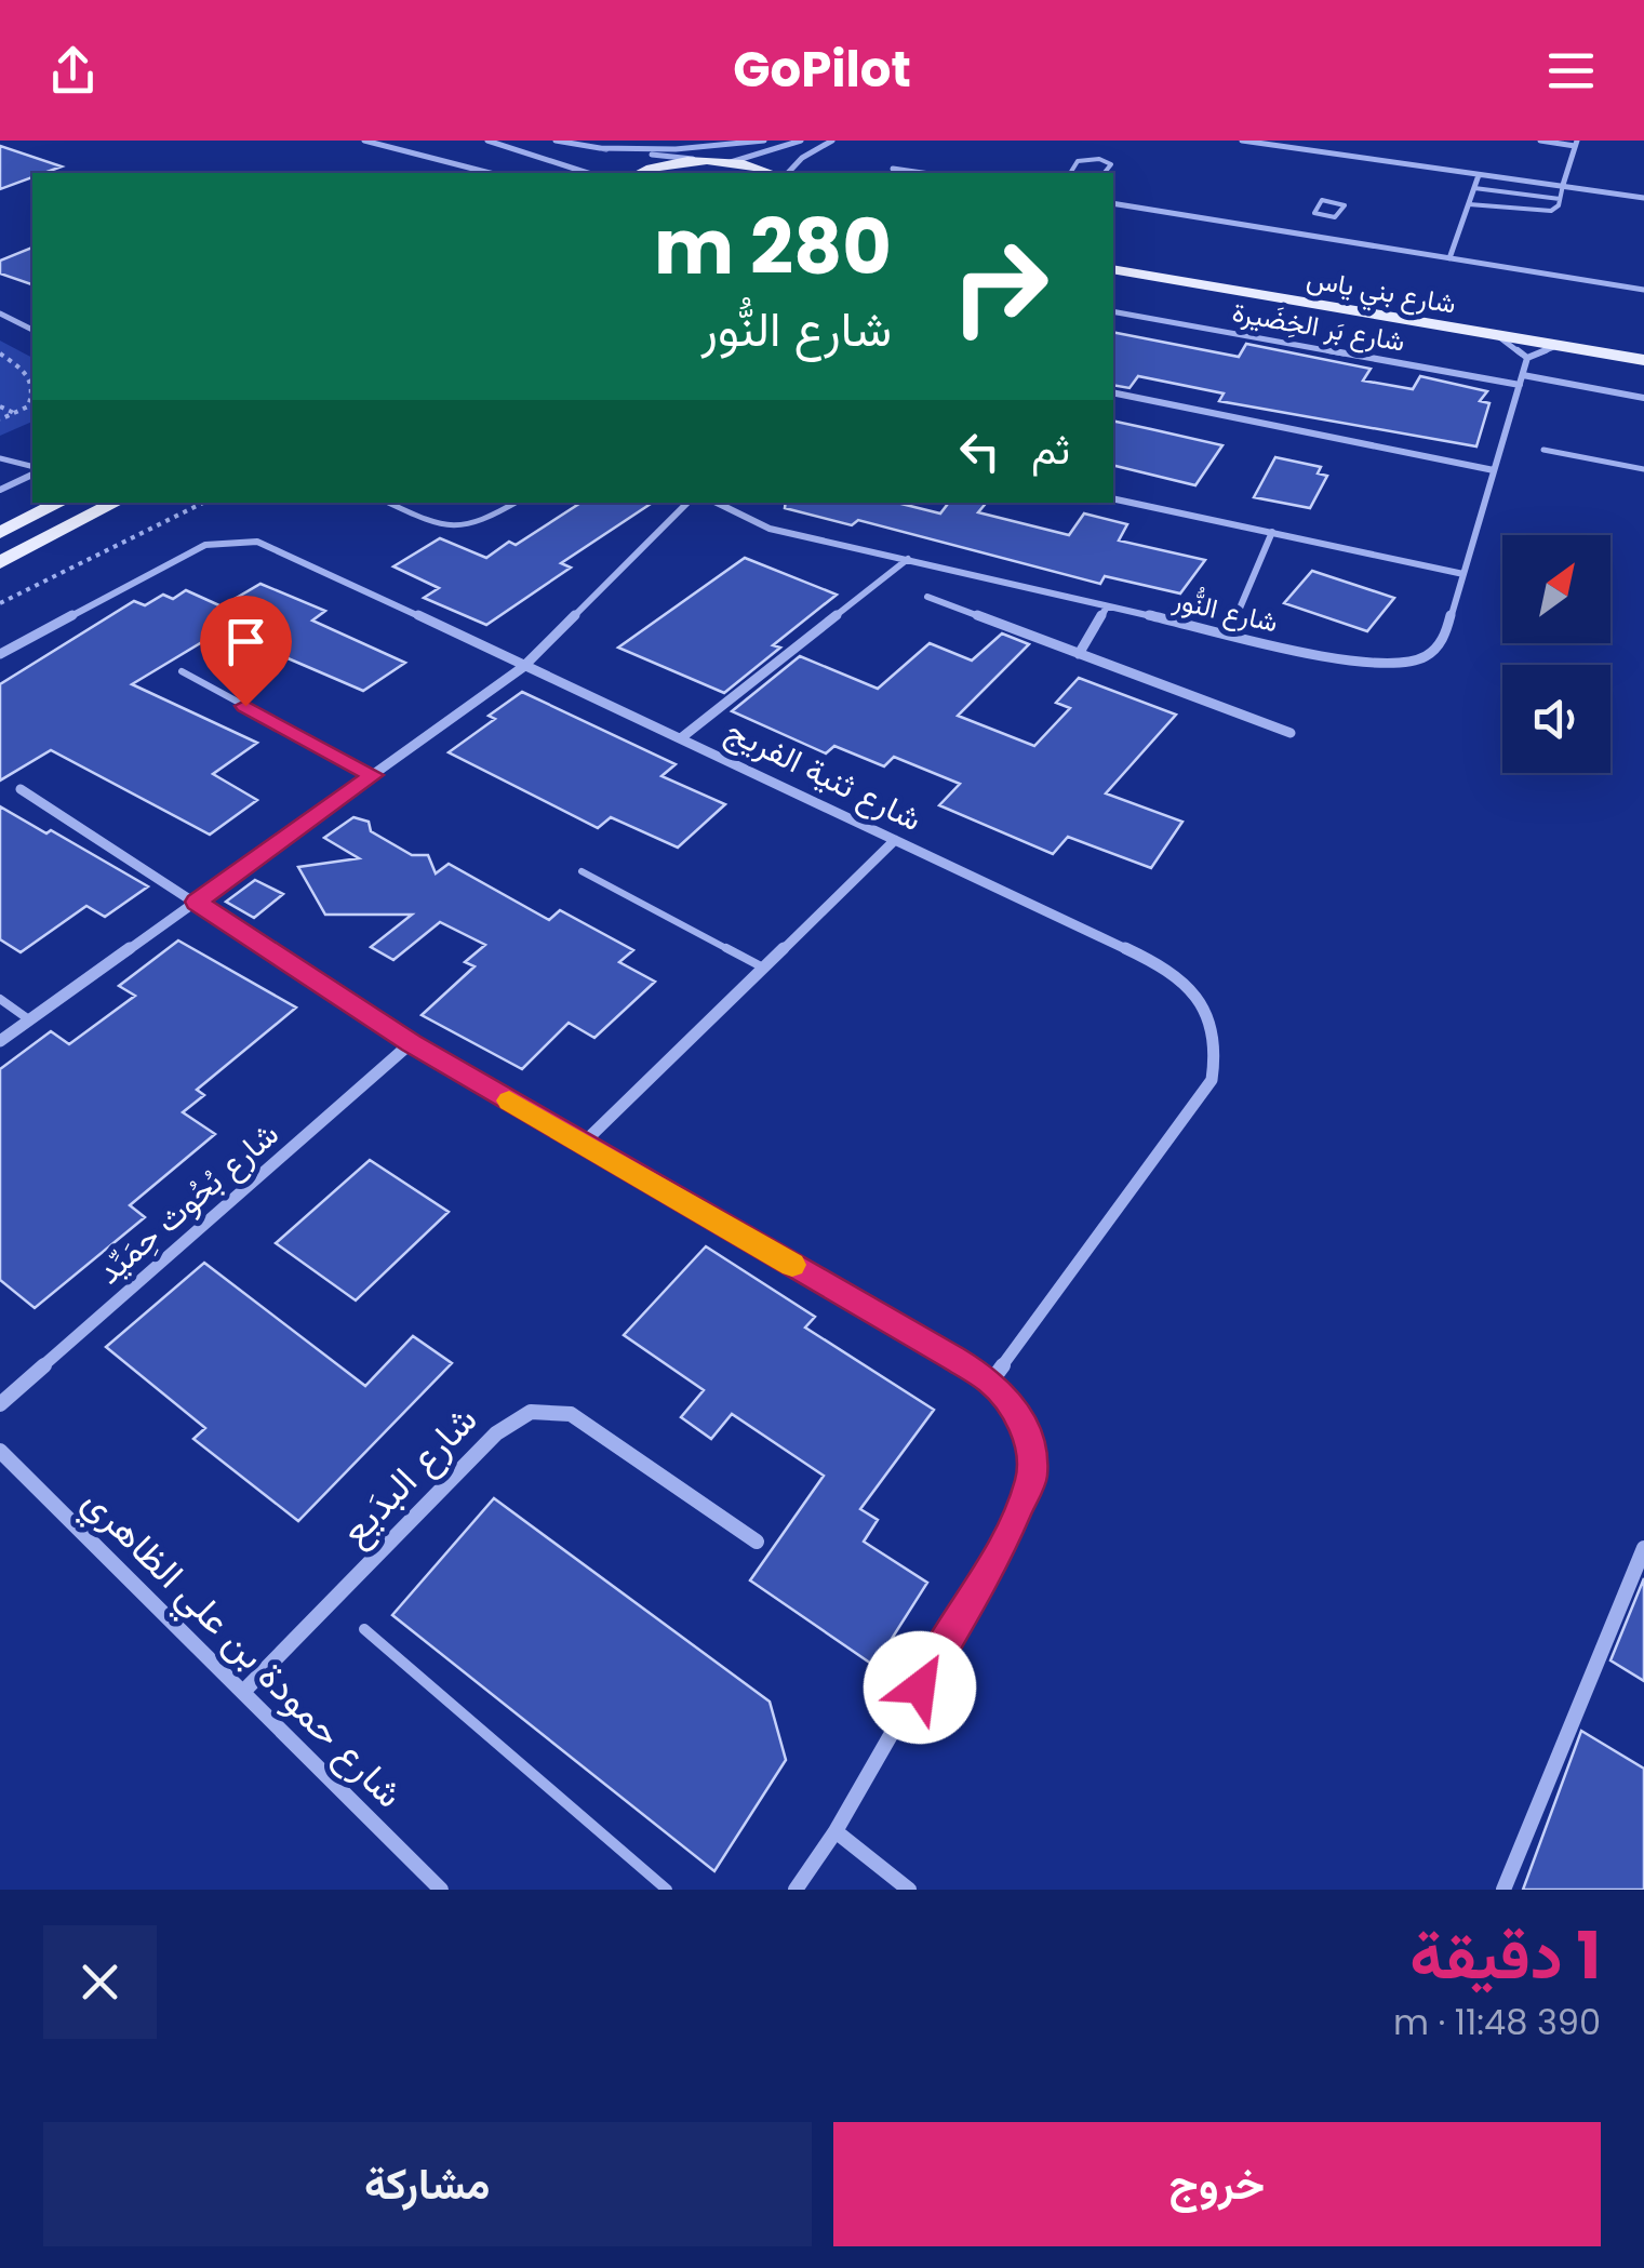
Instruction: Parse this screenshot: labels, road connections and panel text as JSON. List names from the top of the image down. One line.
{"streets":{"main road":["شارع بني ياس"],"street":["شارع بَر الخِضَيرة","شارع النُّور","شارع ثنية الفريج","شارع بُحُوث حِمَيِّد","شارع البدَيع","شارع حمودة بن علي الظاهري"]},"crossings":[["شارع بَر الخِضَيرة","شارع النُّور"],["شارع البدَيع","شارع حمودة بن علي الظاهري"]],"north":"top right","page":{"header":"GoPilot","turn":["280 m","شارع النُّور"],"then":"ثم","heading":["1 دقيقة","390 m · 11:48"],"buttons":["خروج","مشاركة"]}}
